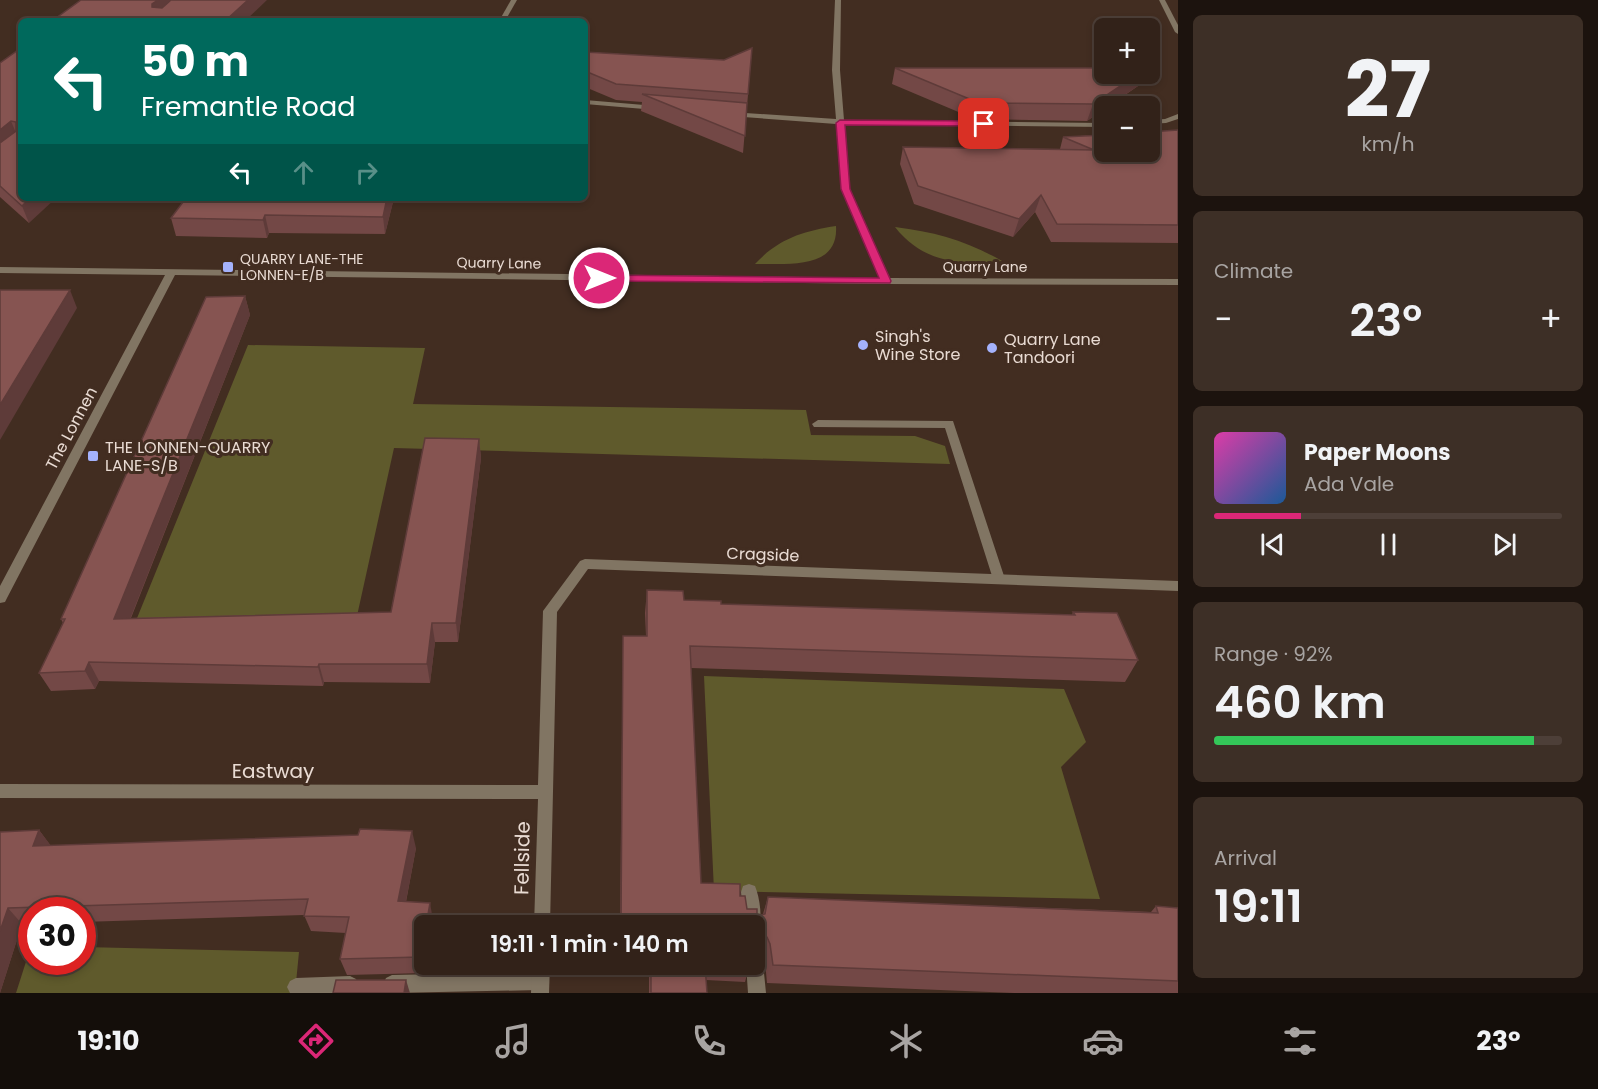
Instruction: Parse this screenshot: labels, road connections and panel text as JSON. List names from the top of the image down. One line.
{"streets":{"street":["Quarry Lane","The Lonnen","Cragside","Eastway","Fellside"]},"crossings":[["Quarry Lane","The Lonnen"],["Cragside","Eastway"],["Cragside","Fellside"],["Eastway","Fellside"]],"places":{"transit":["QUARRY LANE-THE LONNEN-E/B","THE LONNEN-QUARRY LANE-S/B"],"other":["Singh's Wine Store","Quarry Lane Tandoori"]},"page":{"tile":[["27","km/h"],"Climate",["Range · 92%","460 km"],["Arrival","19:11"]],"map_buttons":["+","−"],"turn":["50 m","Fremantle Road"],"heat":["−","23°","+"],"song":["Paper Moons","Ada Vale"],"limit":"30","trip":"19:11 · 1 min · 140 m","tabs":["19:10","23°"]}}
